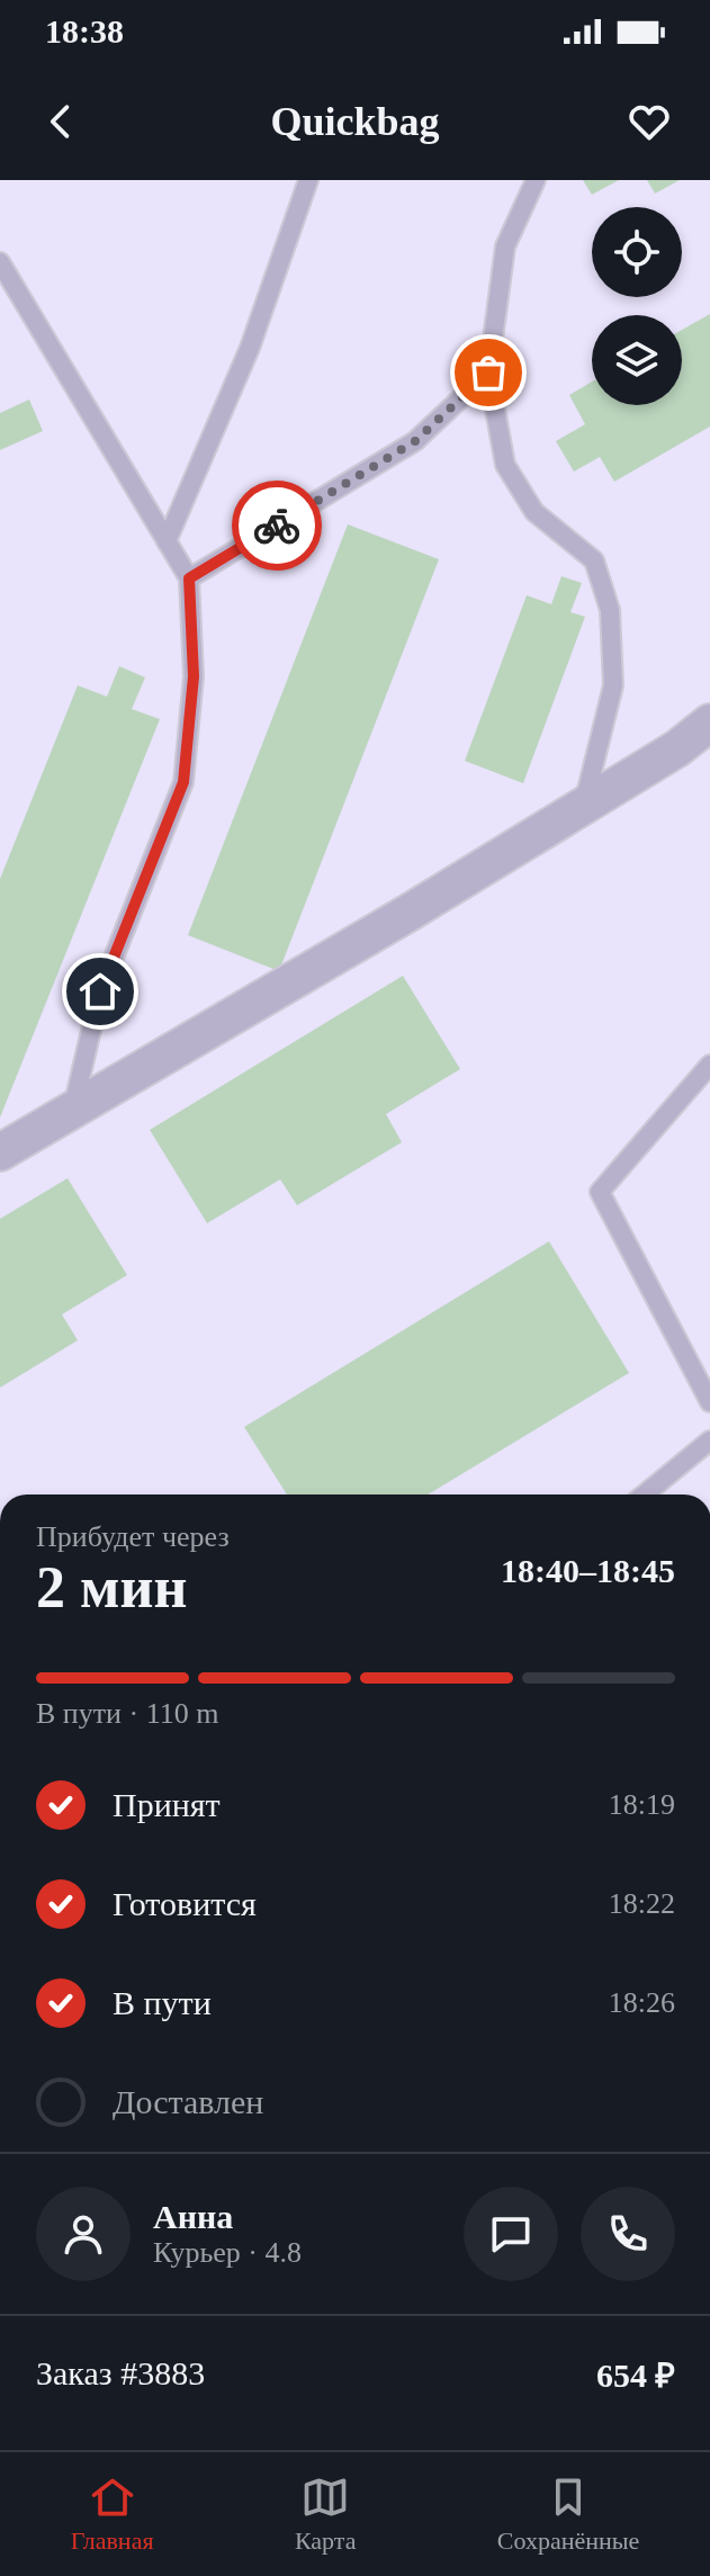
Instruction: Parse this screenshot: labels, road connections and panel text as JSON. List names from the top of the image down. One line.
{"page":{"status":"18:38","header":"Quickbag","heading":["2 мин","Прибудет через","18:40–18:45"],"panel":["Анна","Курьер · 4.8","Заказ #3883","654 ₽"],"bar":"В пути · 110 m","list":[["Принят","18:19"],["Готовится","18:22"],["В пути","18:26"],"Доставлен"],"tabs":["Главная","Карта","Сохранённые"]}}
